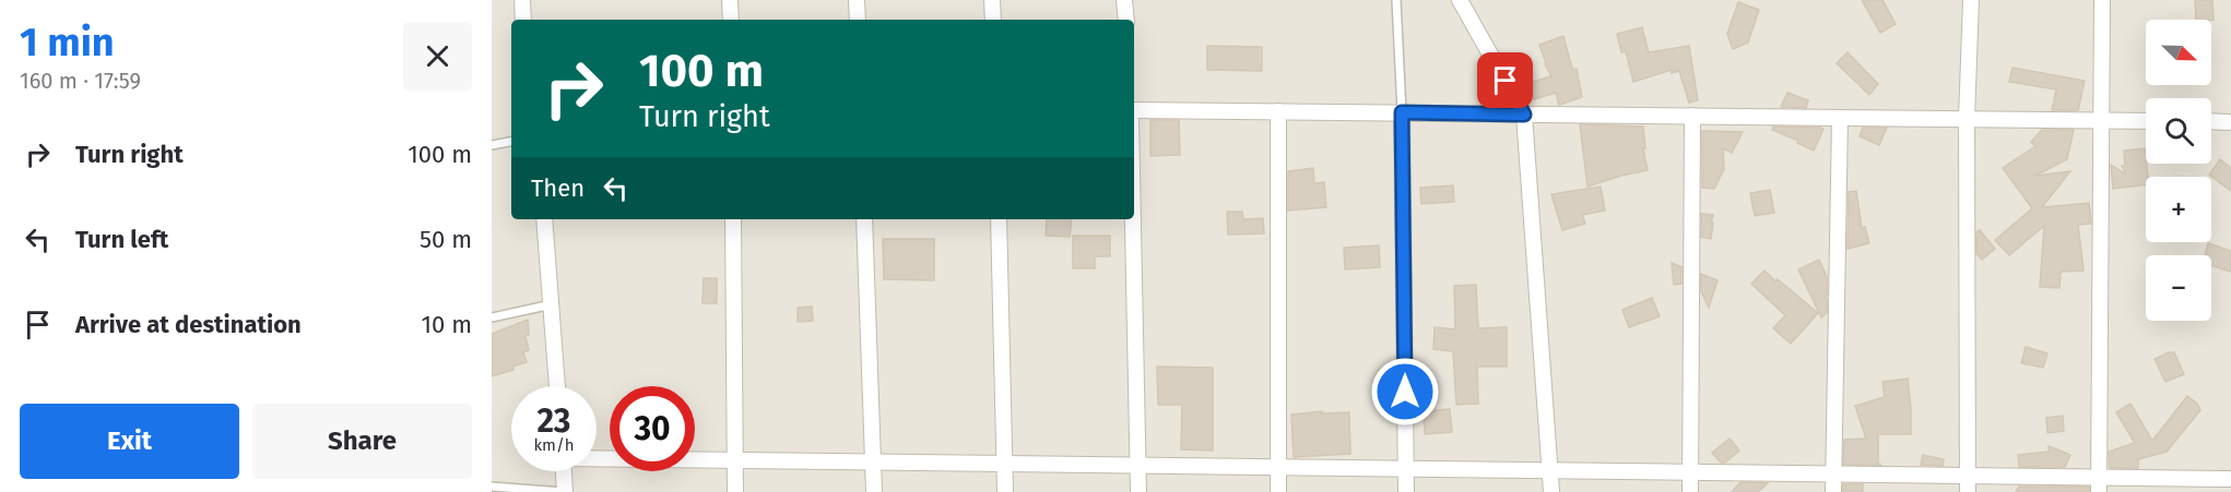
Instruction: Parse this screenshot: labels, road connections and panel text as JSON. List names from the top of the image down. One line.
{"north":"bottom right","page":{"heading":["1 min","160 m · 17:59"],"map_buttons":["+","−"],"turn":["100 m","Turn right"],"list":[{"name":"Turn right","value":"100 m"},{"name":"Turn left","value":"50 m"},{"name":"Arrive at destination","value":"10 m"}],"then":"Then","speed":"23 km/h","limit":"30","buttons":["Exit","Share"]}}
